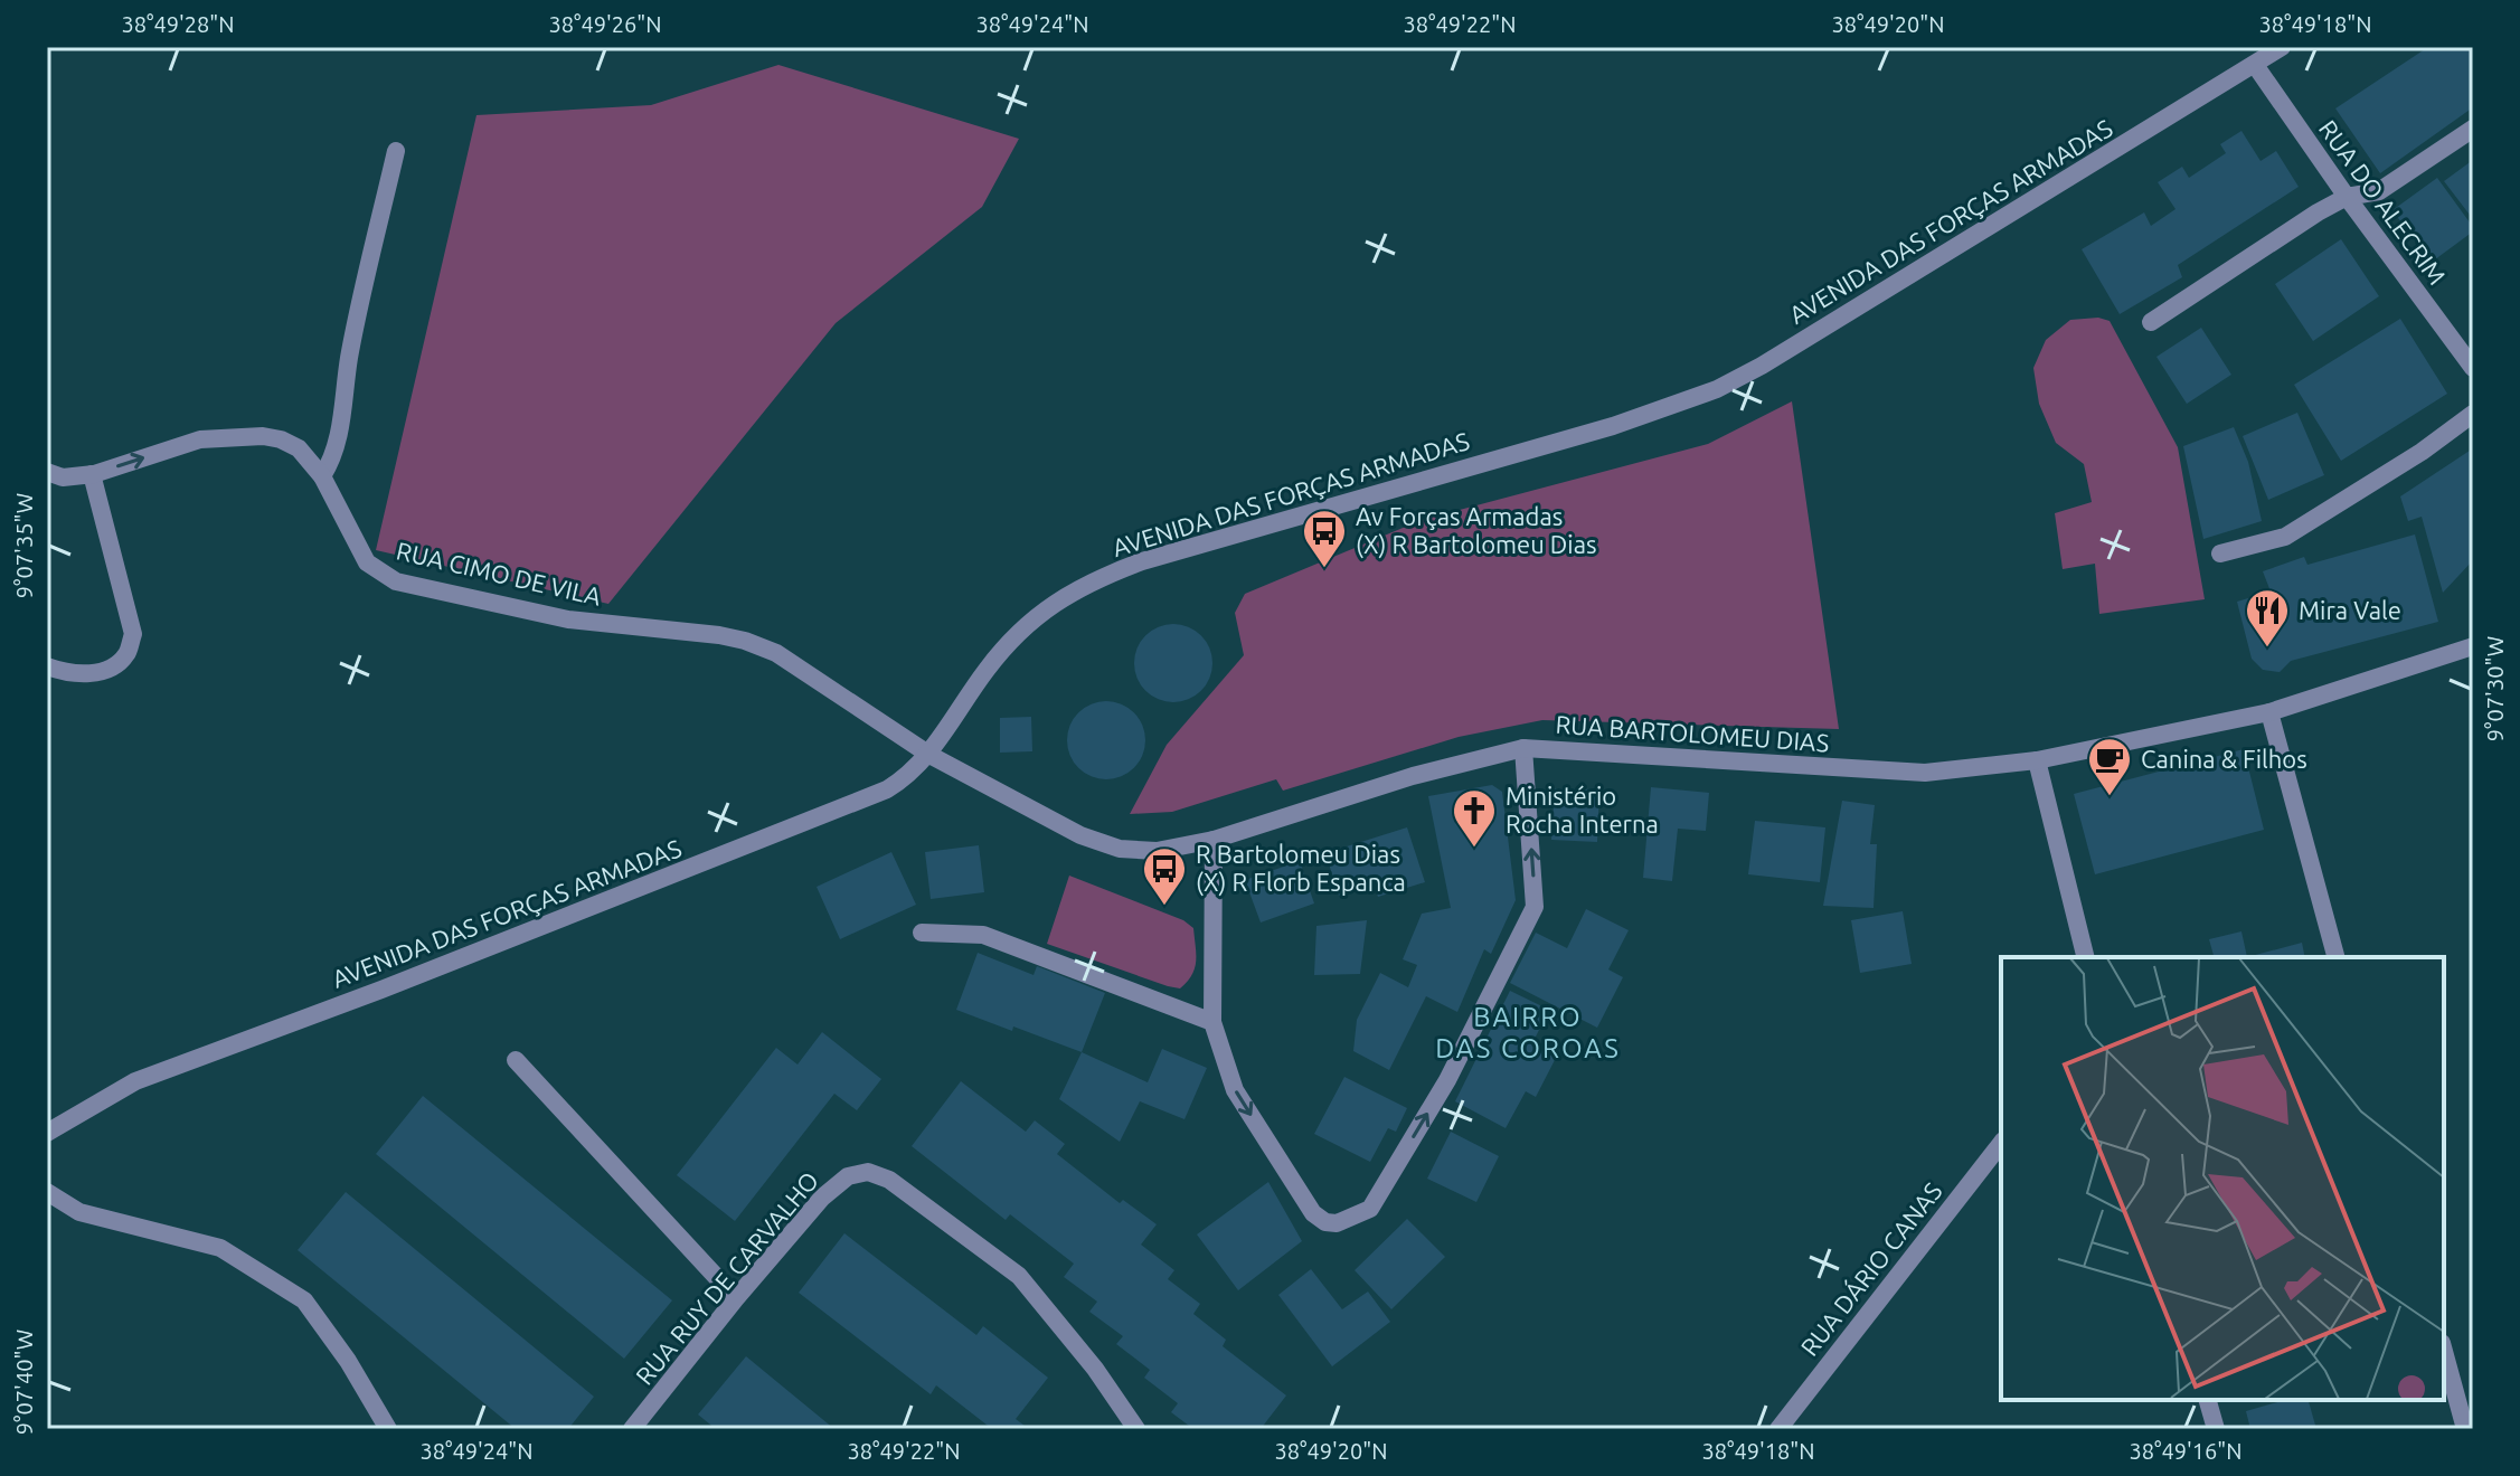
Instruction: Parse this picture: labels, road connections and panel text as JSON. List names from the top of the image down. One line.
{"streets":{"street":["RUA DO ALECRIM","AVENIDA DAS FORÇAS ARMADAS","RUA CIMO DE VILA","RUA BARTOLOMEU DIAS","RUA DÁRIO CANAS","RUA RUY DE CARVALHO"]},"crossings":[["RUA DO ALECRIM","AVENIDA DAS FORÇAS ARMADAS"],["AVENIDA DAS FORÇAS ARMADAS","RUA CIMO DE VILA"],["AVENIDA DAS FORÇAS ARMADAS","RUA BARTOLOMEU DIAS"],["RUA CIMO DE VILA","RUA BARTOLOMEU DIAS"]],"districts":["BAIRRO DAS COROAS"],"places":{"bus stop":["Av Forças Armadas (X) R Bartolomeu Dias","R Bartolomeu Dias (X) R Florb Espanca"],"restaurant":["Mira Vale"],"cafe":["Canina & Filhos"],"church":["Ministério Rocha Interna"]},"coordinates":["38°49'28\"N","38°49'26\"N","38°49'24\"N","38°49'22\"N","38°49'20\"N","38°49'18\"N","9°07'35\"W","9°07'30\"W","9°07'40\"W","38°49'16\"N"]}
